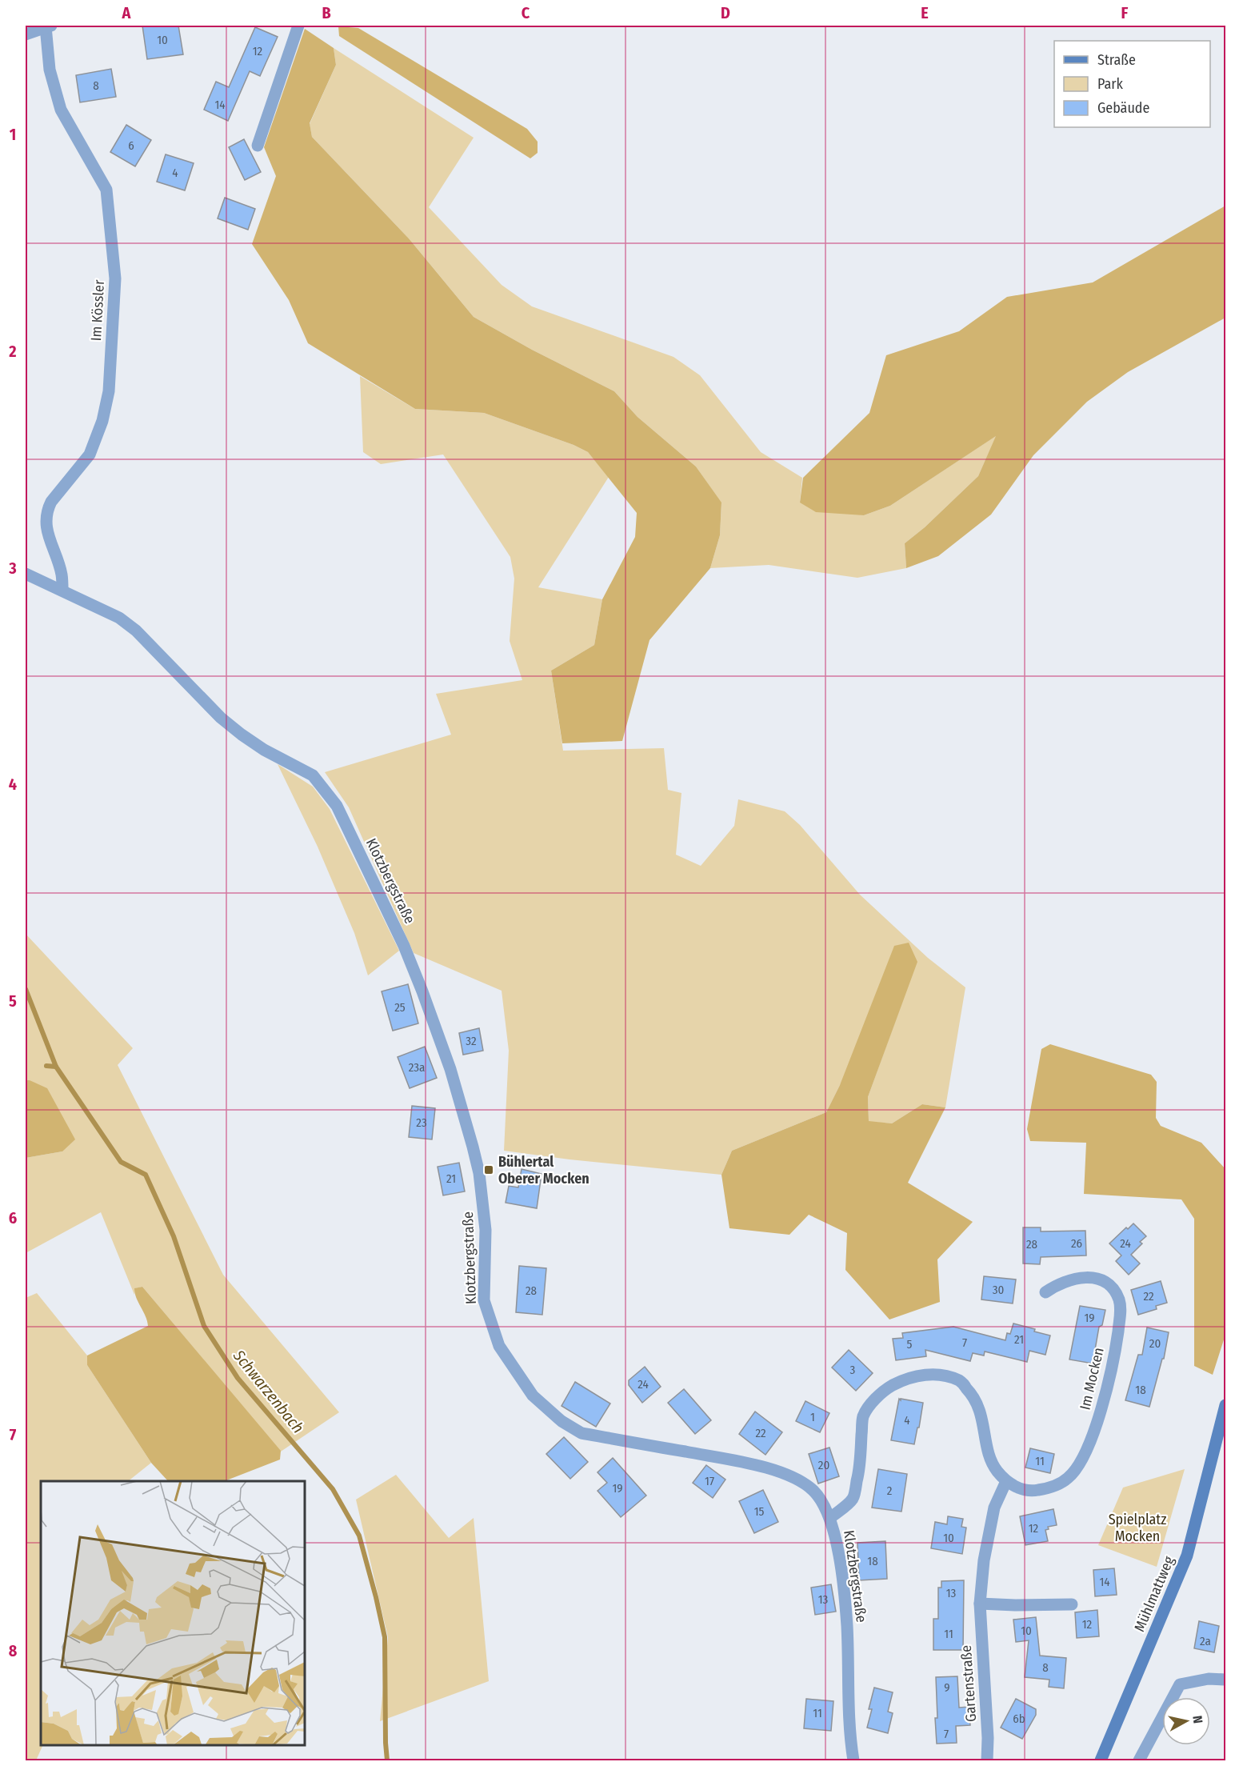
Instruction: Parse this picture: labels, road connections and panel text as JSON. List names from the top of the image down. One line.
{"streets":{"main road":["Mühlmattweg"],"street":["Im Kössler","Klotzbergstraße","Im Mocken","Gartenstraße"]},"crossings":[["Im Kössler","Klotzbergstraße"],["Im Mocken","Gartenstraße"]],"water":["Schwarzenbach"],"parks":["Spielplatz Mocken"],"places":{"transit":["Bühlertal Oberer Mocken"]},"house_numbers":["10","12","8","14","6","4","25","32","23a","23","21","26","24","28","30","28","22","19","21","7","20","5","3","24","18","1","4","22","11","20","17","19","2","15","12","10","18","14","13","13","12","10","11","2a","8","9","11","6b","7"],"legend":["Straße","Park","Gebäude"],"north":"right","grid":{"columns":["A","B","C","D","E","F"],"rows":["1","2","3","4","5","6","7","8"]}}
